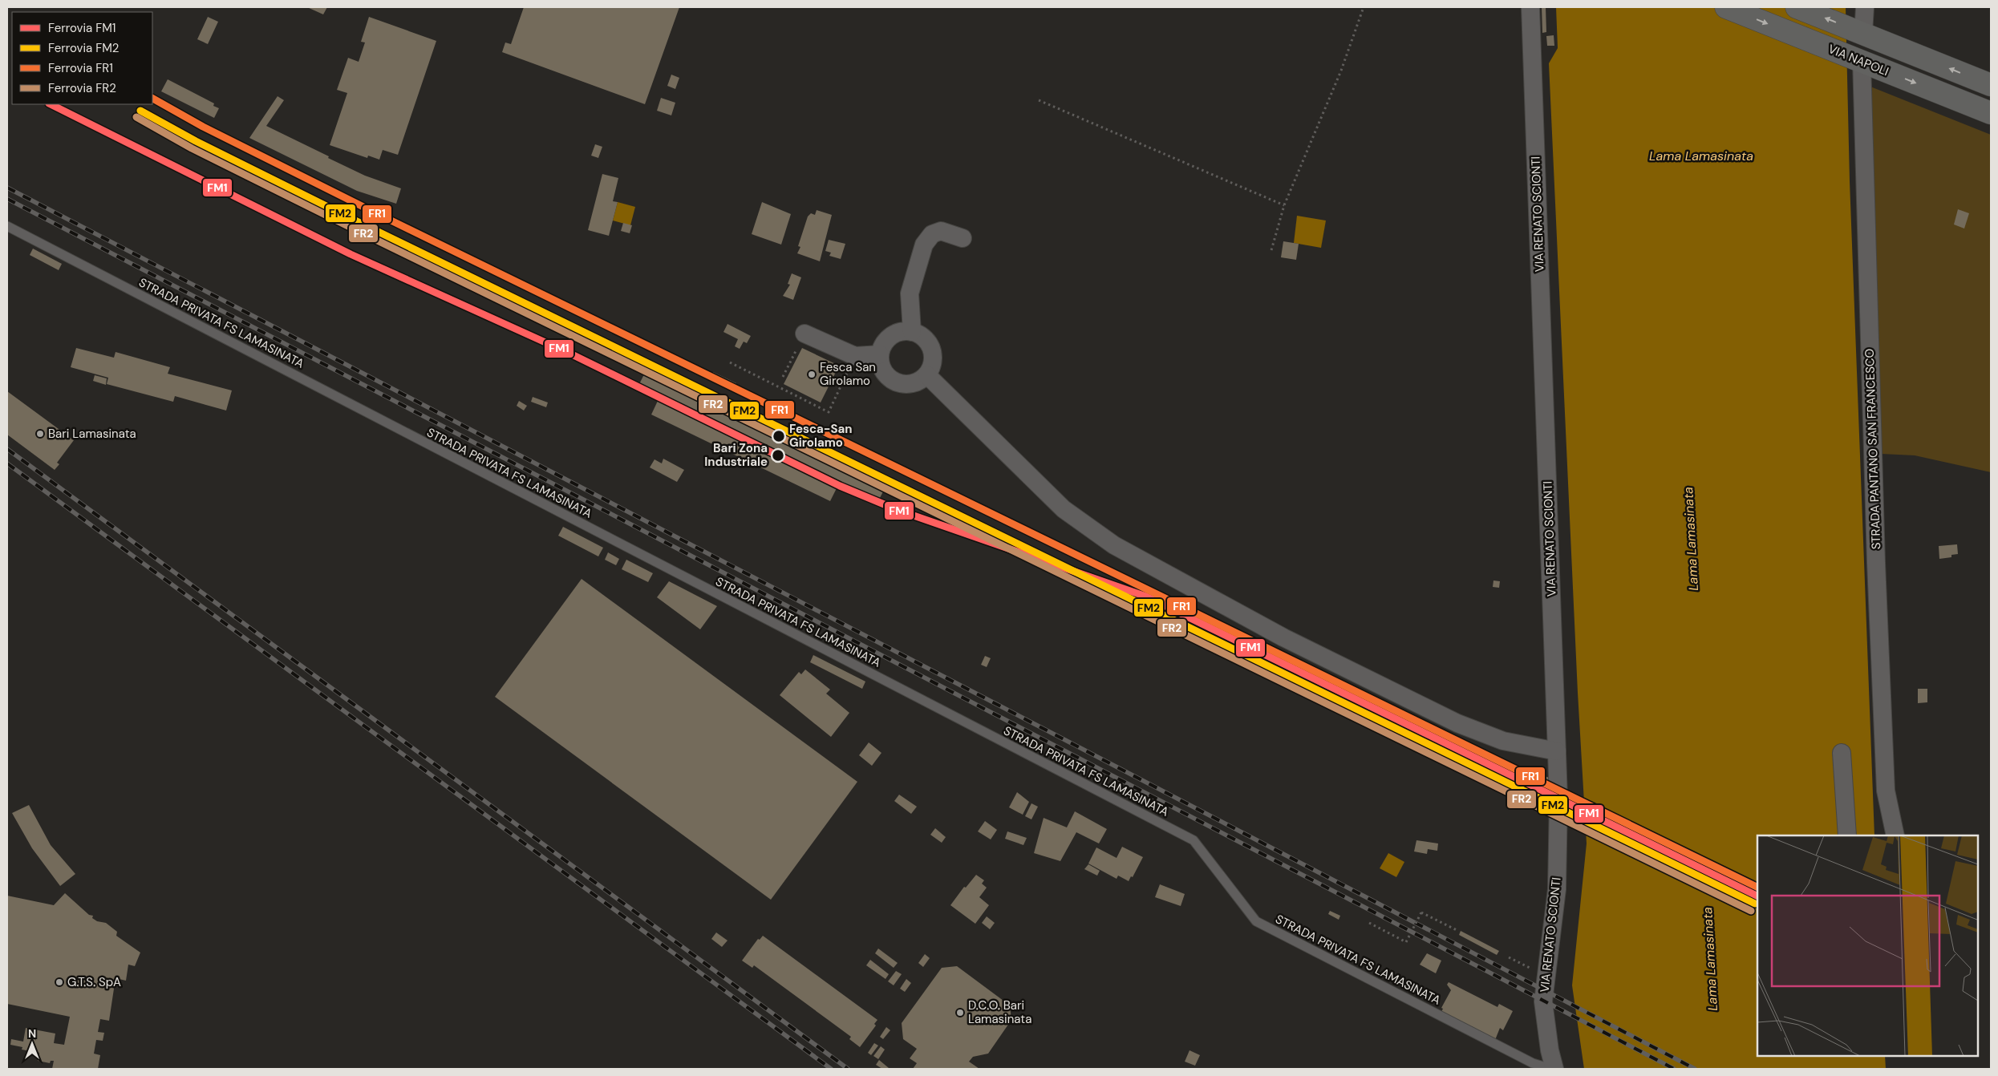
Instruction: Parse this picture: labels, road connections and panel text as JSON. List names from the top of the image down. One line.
{"streets":{"main road":["VIA NAPOLI"],"street":["VIA RENATO SCIONTI","STRADA PANTANO SAN FRANCESCO"],"lane":["STRADA PRIVATA FS LAMASINATA"]},"crossings":[["VIA NAPOLI","STRADA PANTANO SAN FRANCESCO"],["VIA RENATO SCIONTI","STRADA PRIVATA FS LAMASINATA"]],"water":["Lama Lamasinata"],"places":["Fesca San Girolamo","Bari Lamasinata","Fesca-San Girolamo","Bari Zona Industriale","G.T.S. SpA","D.C.O. Bari Lamasinata"],"lines":["rail line FR1","rail line FM1","rail line FM2","rail line FR2"],"legend":["Ferrovia FM1","Ferrovia FM2","Ferrovia FR1","Ferrovia FR2"],"north":"top"}
